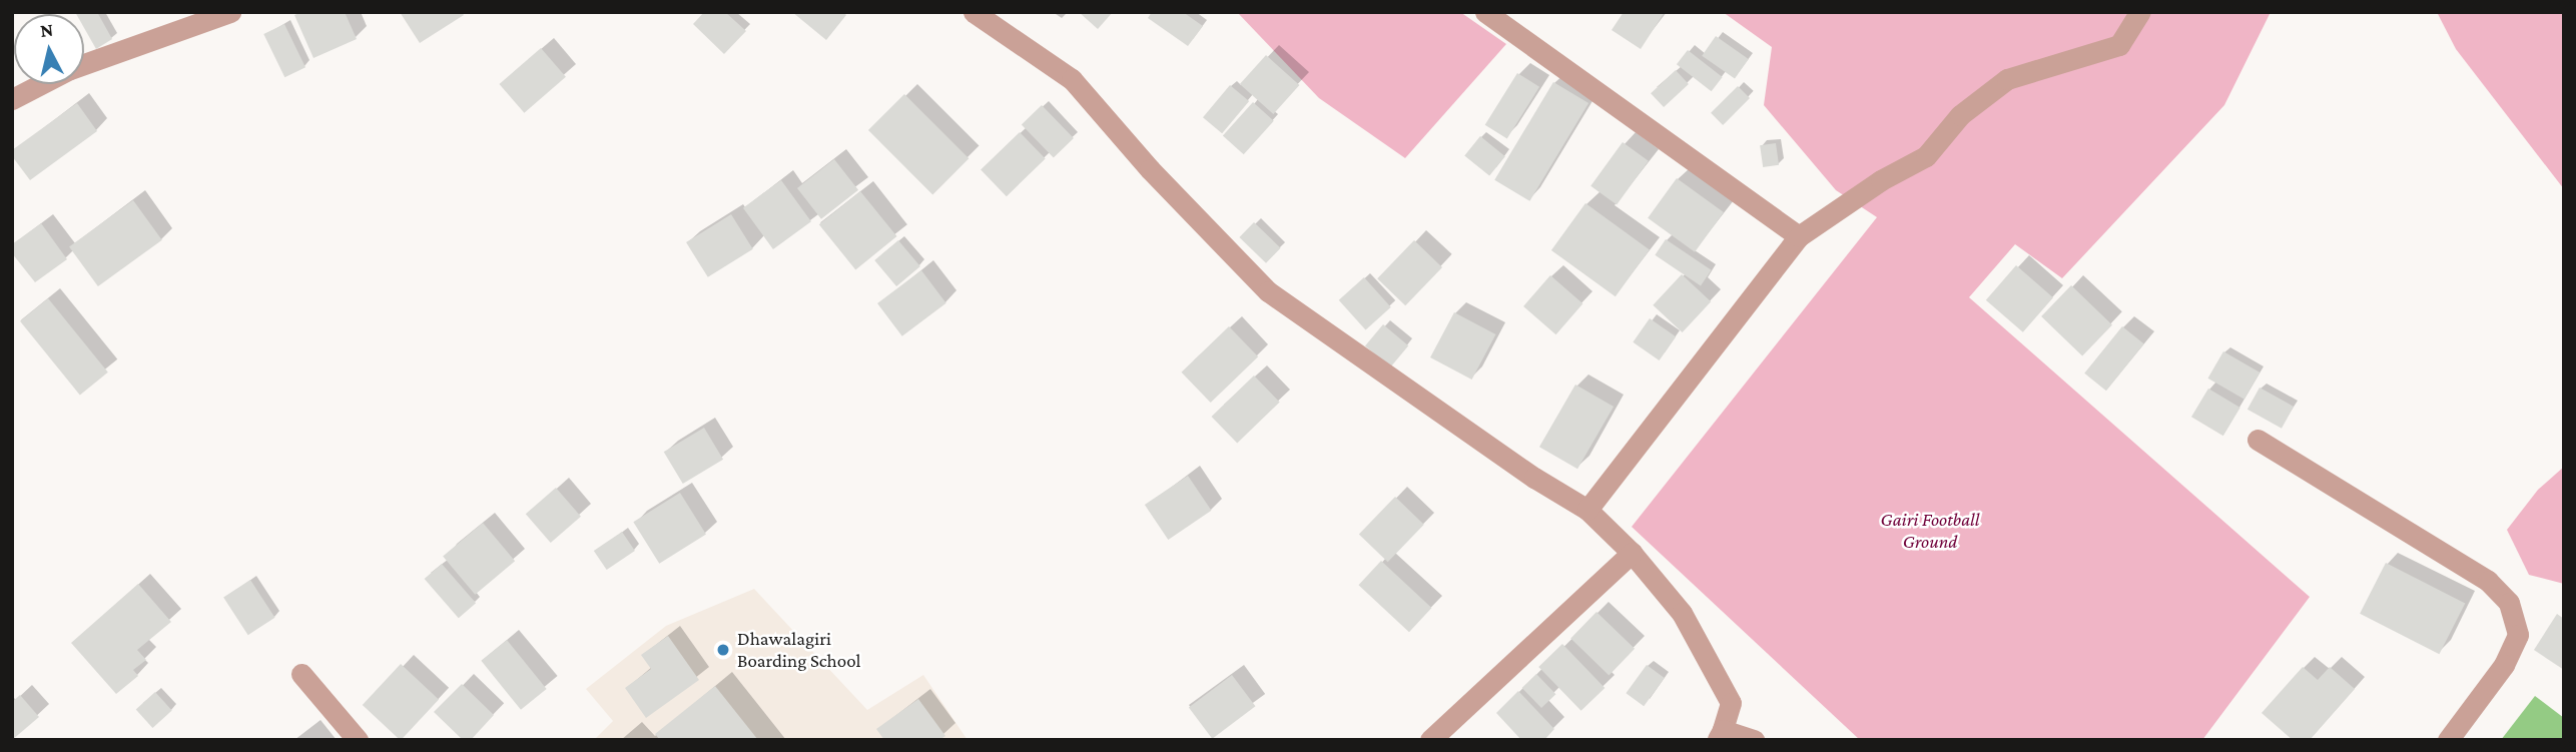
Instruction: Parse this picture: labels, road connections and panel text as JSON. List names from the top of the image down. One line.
{"parks":["Gairi Football Ground"],"places":["Dhawalagiri Boarding School"],"north":"top"}
